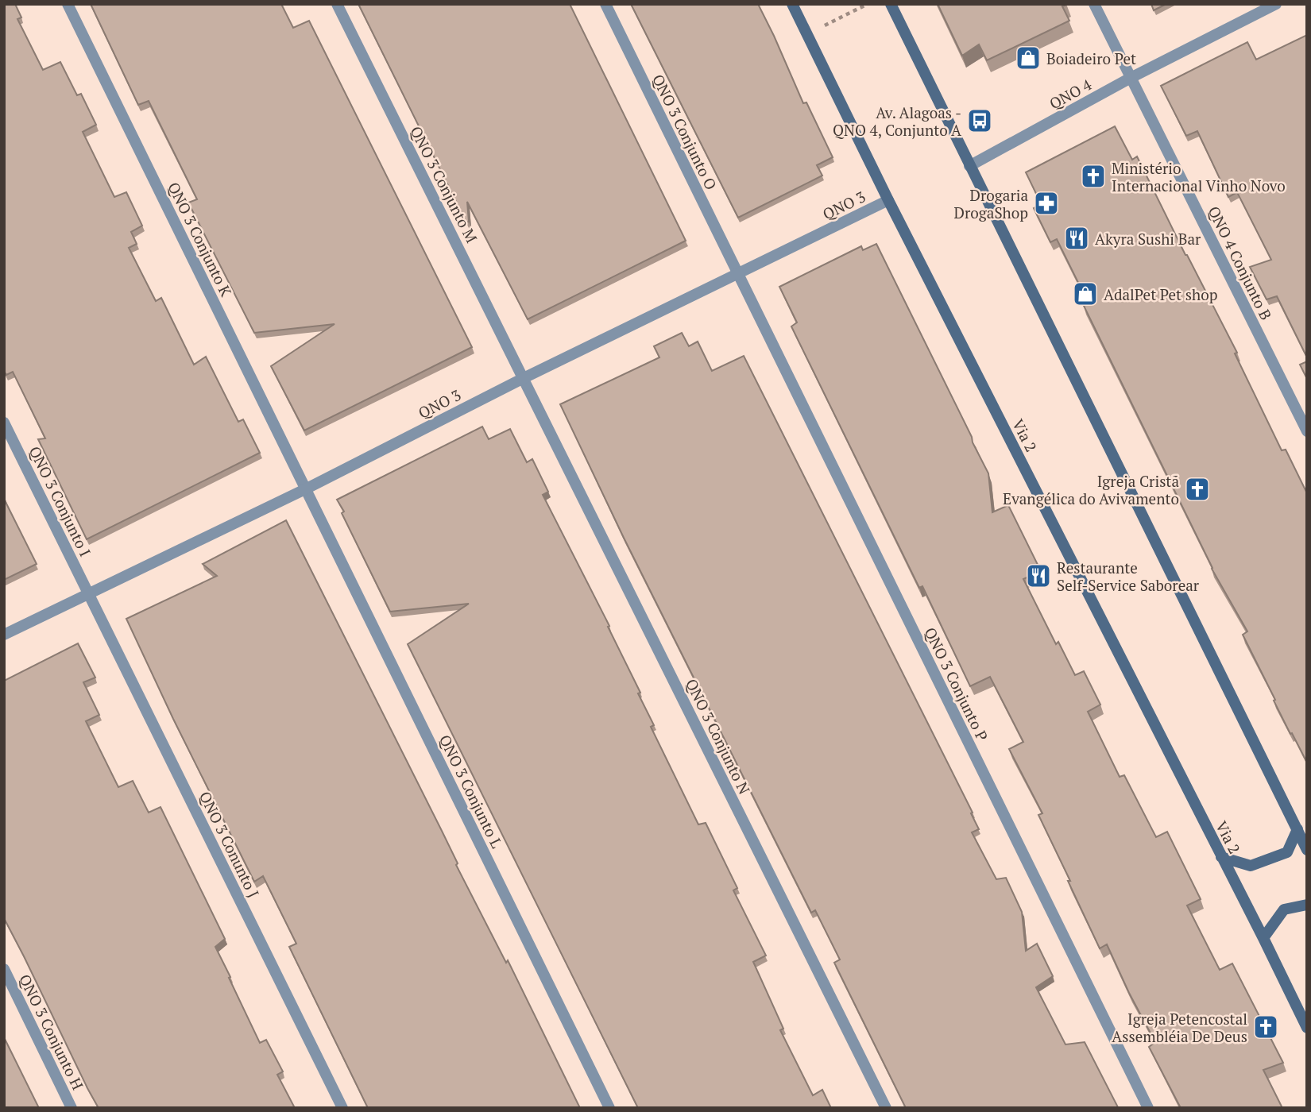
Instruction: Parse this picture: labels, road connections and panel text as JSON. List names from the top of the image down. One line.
{"streets":{"main road":["Via 2"],"street":["QNO 4","QNO 3 Conjunto O","QNO 3 Conjunto M","QNO 3","QNO 3 Conjunto K","QNO 4 Conjunto B","QNO 3 Conjunto I","QNO 3 Conjunto P","QNO 3 Conjunto N","QNO 3 Conjunto L","QNO 3 Conunto J","QNO 3 Conjunto H"]},"crossings":[["QNO 4","QNO 4 Conjunto B"],["QNO 3 Conjunto O","QNO 3"],["QNO 3 Conjunto O","QNO 3 Conjunto P"],["QNO 3 Conjunto M","QNO 3"],["QNO 3 Conjunto M","QNO 3 Conjunto N"],["QNO 3","QNO 3 Conjunto K"],["QNO 3","Via 2"],["QNO 3","QNO 3 Conjunto I"],["QNO 3","QNO 3 Conjunto P"],["QNO 3","QNO 3 Conjunto N"],["QNO 3","QNO 3 Conjunto L"],["QNO 3","QNO 3 Conunto J"],["QNO 3 Conjunto K","QNO 3 Conjunto L"],["QNO 3 Conjunto I","QNO 3 Conunto J"]],"places":{"shop":["Boiadeiro Pet","AdalPet Pet shop"],"bus stop":["Av. Alagoas - QNO 4, Conjunto A"],"church":["Ministério Internacional Vinho Novo","Igreja Cristã Evangélica do Avivamento","Igreja Petencostal Assembléia De Deus"],"pharmacy":["Drogaria DrogaShop"],"restaurant":["Akyra Sushi Bar","Restaurante Self-Service Saborear"]}}
